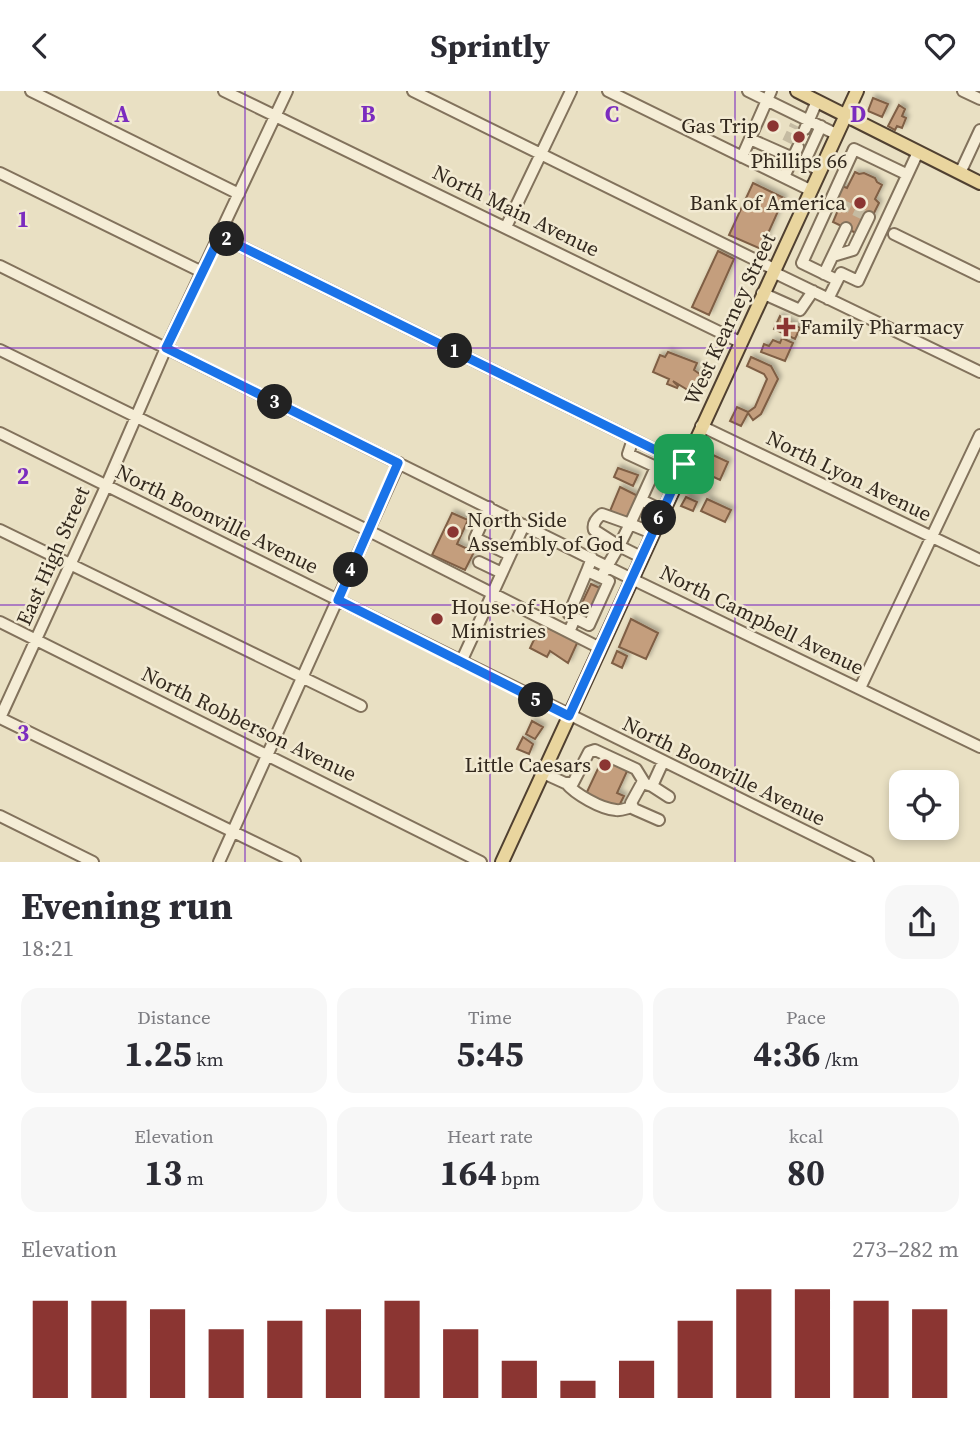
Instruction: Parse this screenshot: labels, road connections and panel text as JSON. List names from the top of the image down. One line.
{"streets":{"main road":["West Kearney Street"],"street":["North Main Avenue","North Lyon Avenue","North Boonville Avenue","East High Street","North Campbell Avenue","North Robberson Avenue"]},"crossings":[["North Main Avenue","West Kearney Street"],["North Main Avenue","East High Street"],["West Kearney Street","North Lyon Avenue"],["West Kearney Street","North Boonville Avenue"],["West Kearney Street","North Campbell Avenue"],["North Boonville Avenue","East High Street"],["East High Street","North Campbell Avenue"],["East High Street","North Robberson Avenue"]],"places":{"other":["Gas Trip","Phillips 66","Bank of America","North Side Assembly of God","House of Hope Ministries","Little Caesars"],"health":["Family Pharmacy"]},"page":{"header":"Sprintly","pins":["2","1","3","6","4","5"],"heading":["Evening run","18:21"],"stats":[["Distance","1.25 km"],["Time","5:45"],["Pace","4:36 /km"],["Elevation","13 m"],["Heart rate","164 bpm"],["kcal","80"]],"chart":["Elevation","273–282 m"]},"grid":{"columns":["A","B","C","D"],"rows":["1","2","3"]}}
